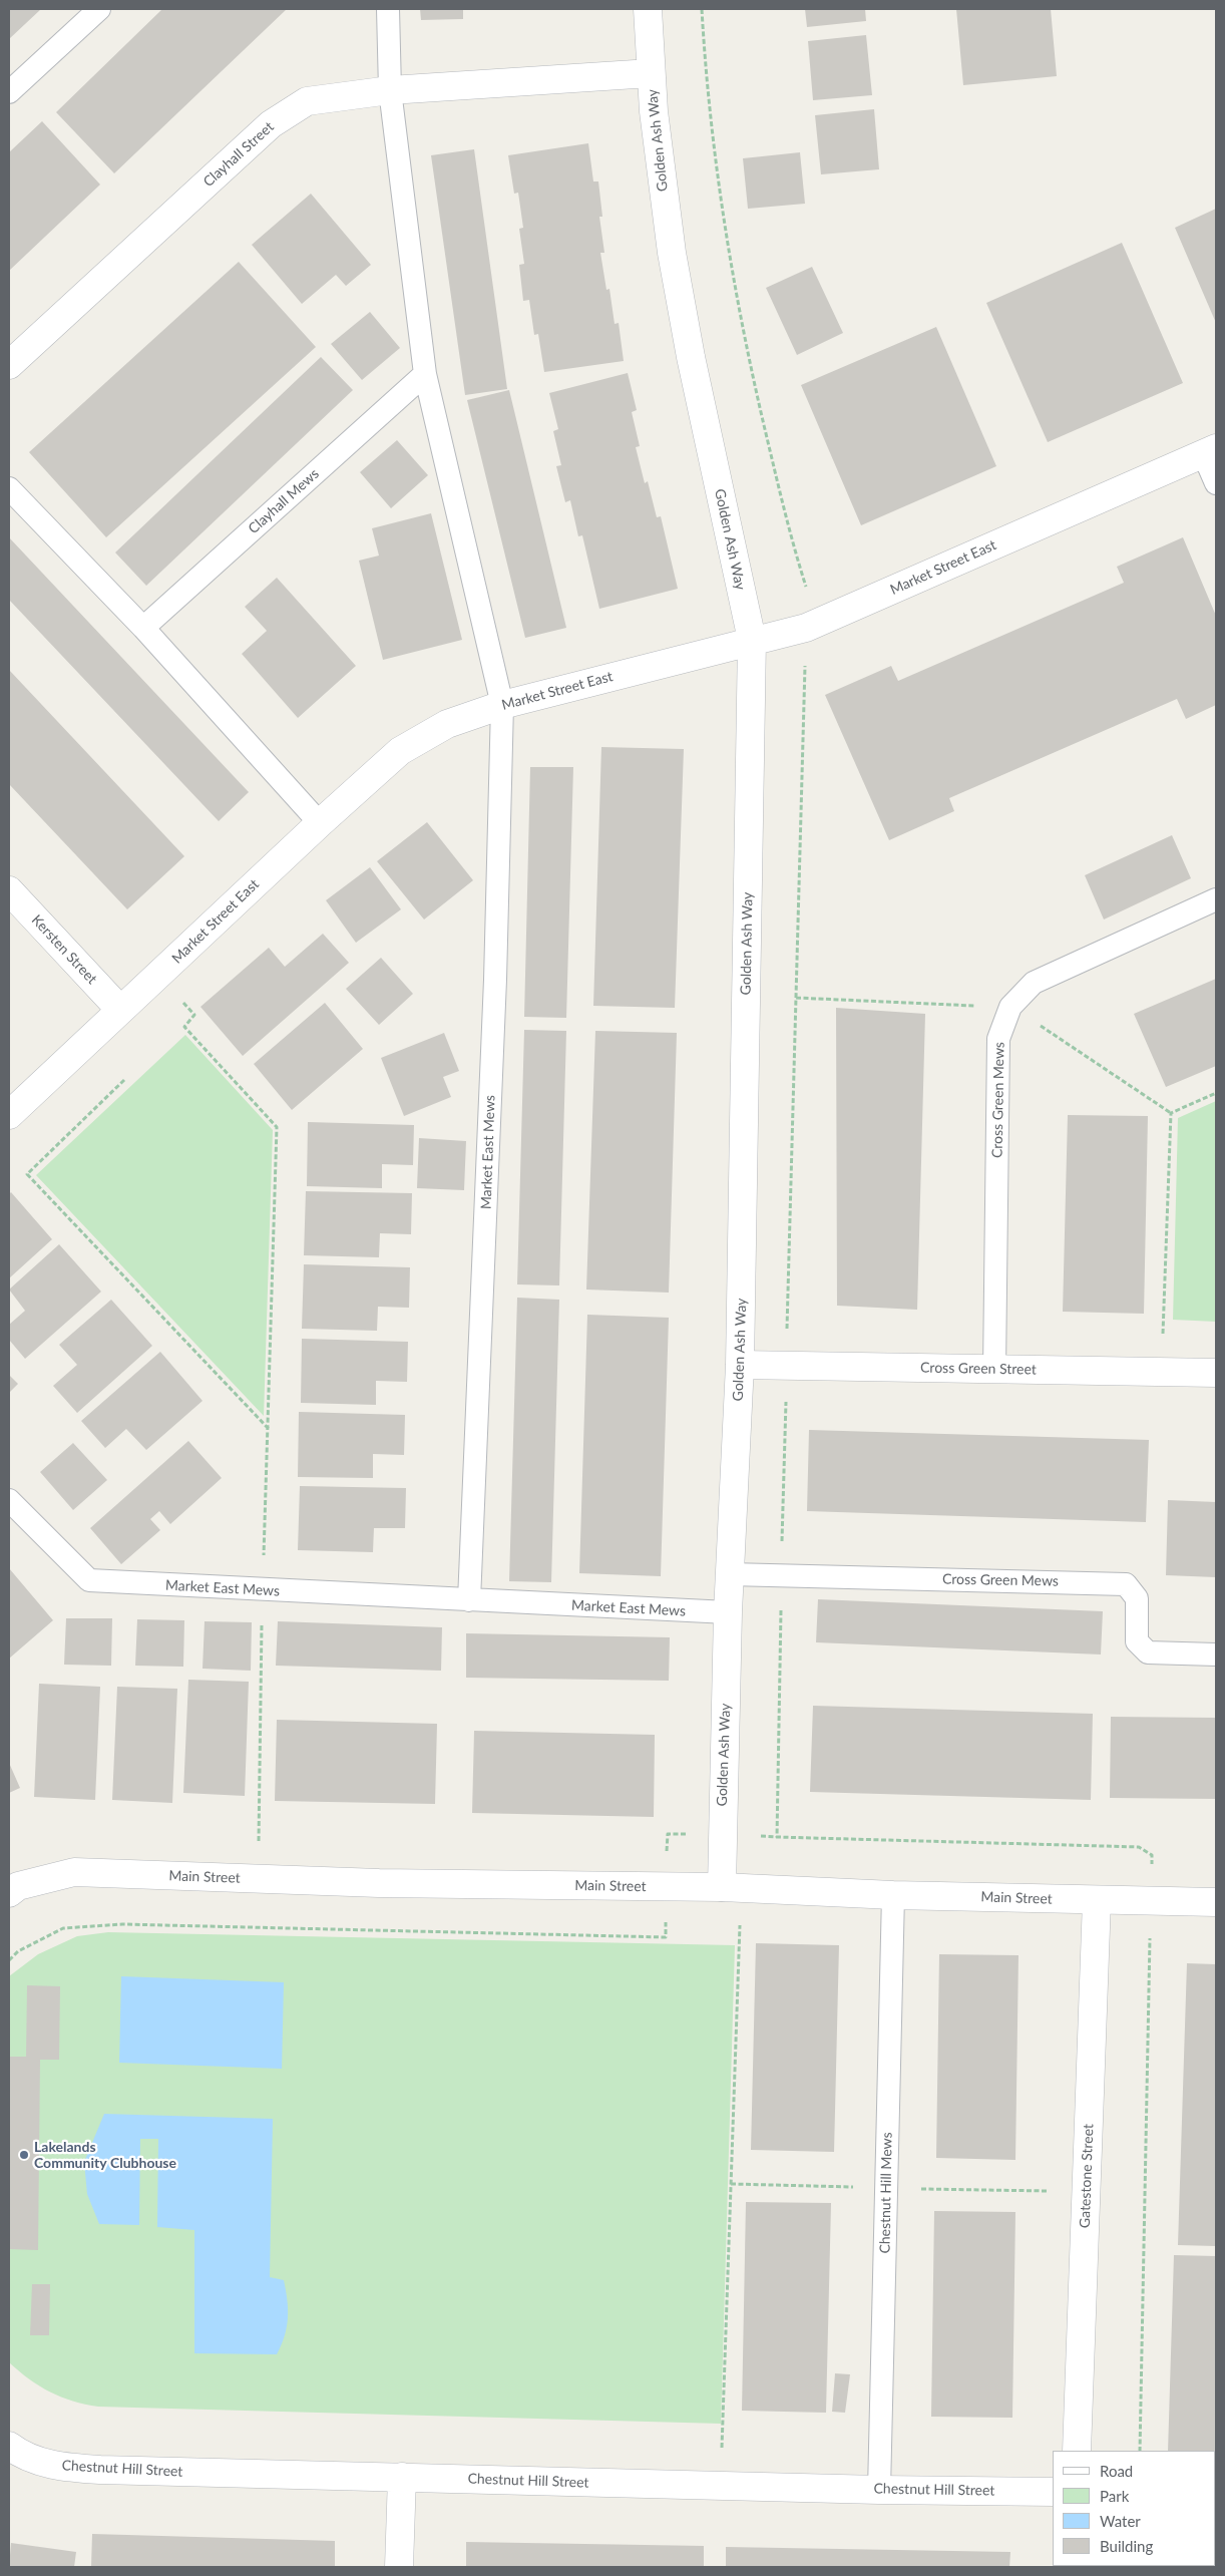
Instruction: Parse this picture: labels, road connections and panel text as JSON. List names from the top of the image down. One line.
{"streets":{"street":["Golden Ash Way","Clayhall Street","Market Street East","Kersten Street","Cross Green Street","Main Street","Gatestone Street","Chestnut Hill Street"],"lane":["Clayhall Mews","Cross Green Mews","Market East Mews","Chestnut Hill Mews"]},"crossings":[["Golden Ash Way","Clayhall Street"],["Golden Ash Way","Market Street East"],["Golden Ash Way","Cross Green Mews"],["Golden Ash Way","Market East Mews"],["Golden Ash Way","Cross Green Street"],["Golden Ash Way","Main Street"],["Market Street East","Kersten Street"],["Market Street East","Market East Mews"],["Cross Green Mews","Cross Green Street"],["Main Street","Gatestone Street"],["Main Street","Chestnut Hill Mews"],["Chestnut Hill Mews","Chestnut Hill Street"]],"places":["Lakelands Community Clubhouse"],"legend":["Road","Park","Water","Building"]}
